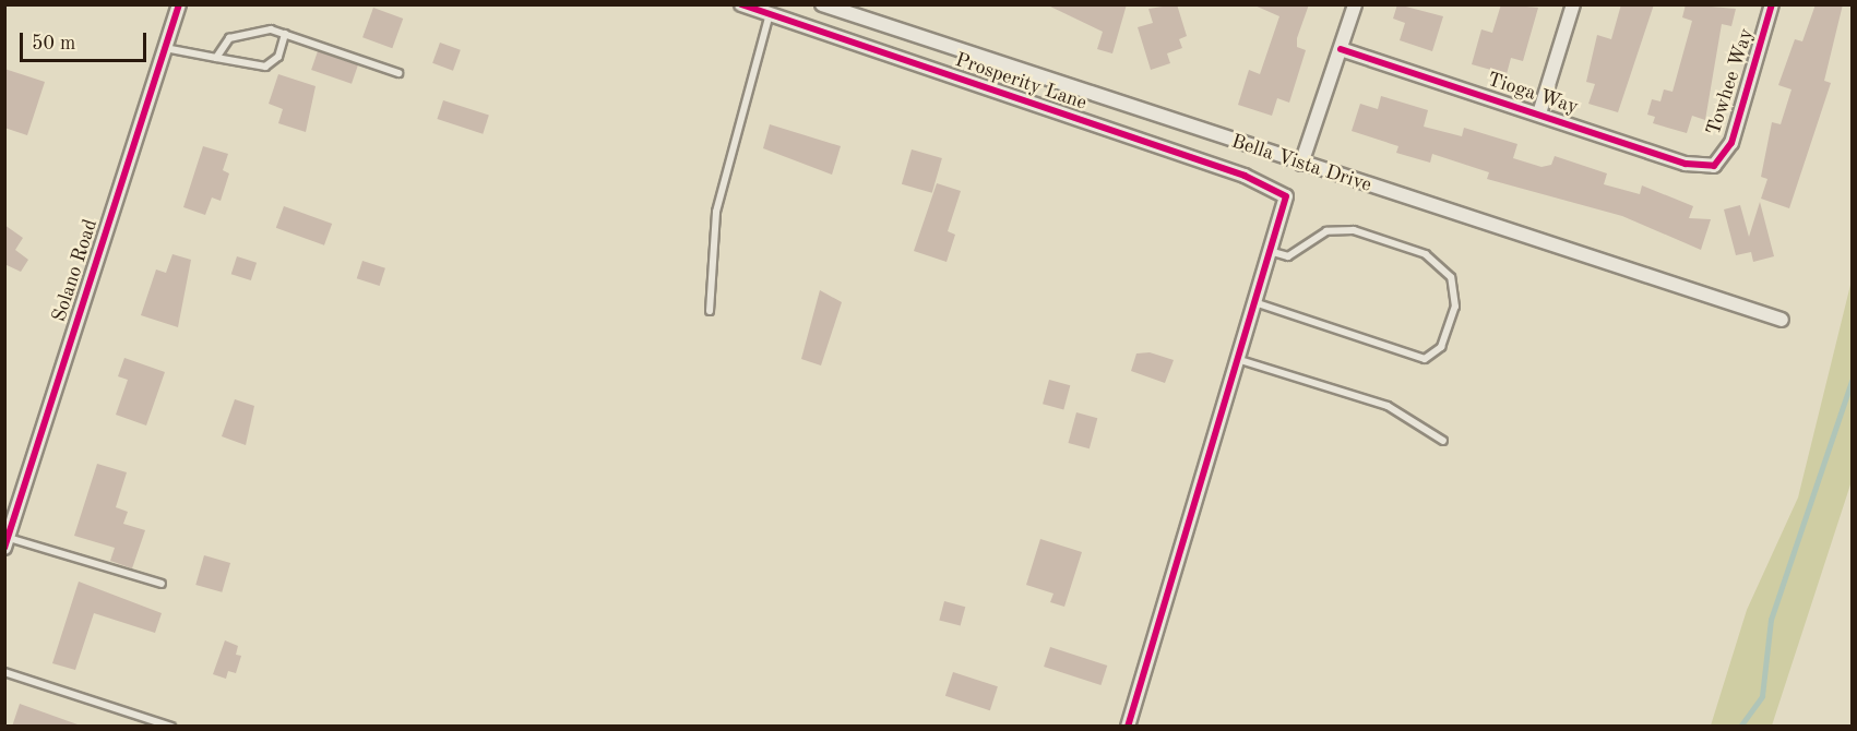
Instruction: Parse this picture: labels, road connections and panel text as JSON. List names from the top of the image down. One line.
{"streets":{"street":["Prosperity Lane","Towhee Way","Tioga Way","Bella Vista Drive","Solano Road"]},"crossings":[["Towhee Way","Tioga Way"]],"scale_bar":"50 m"}
